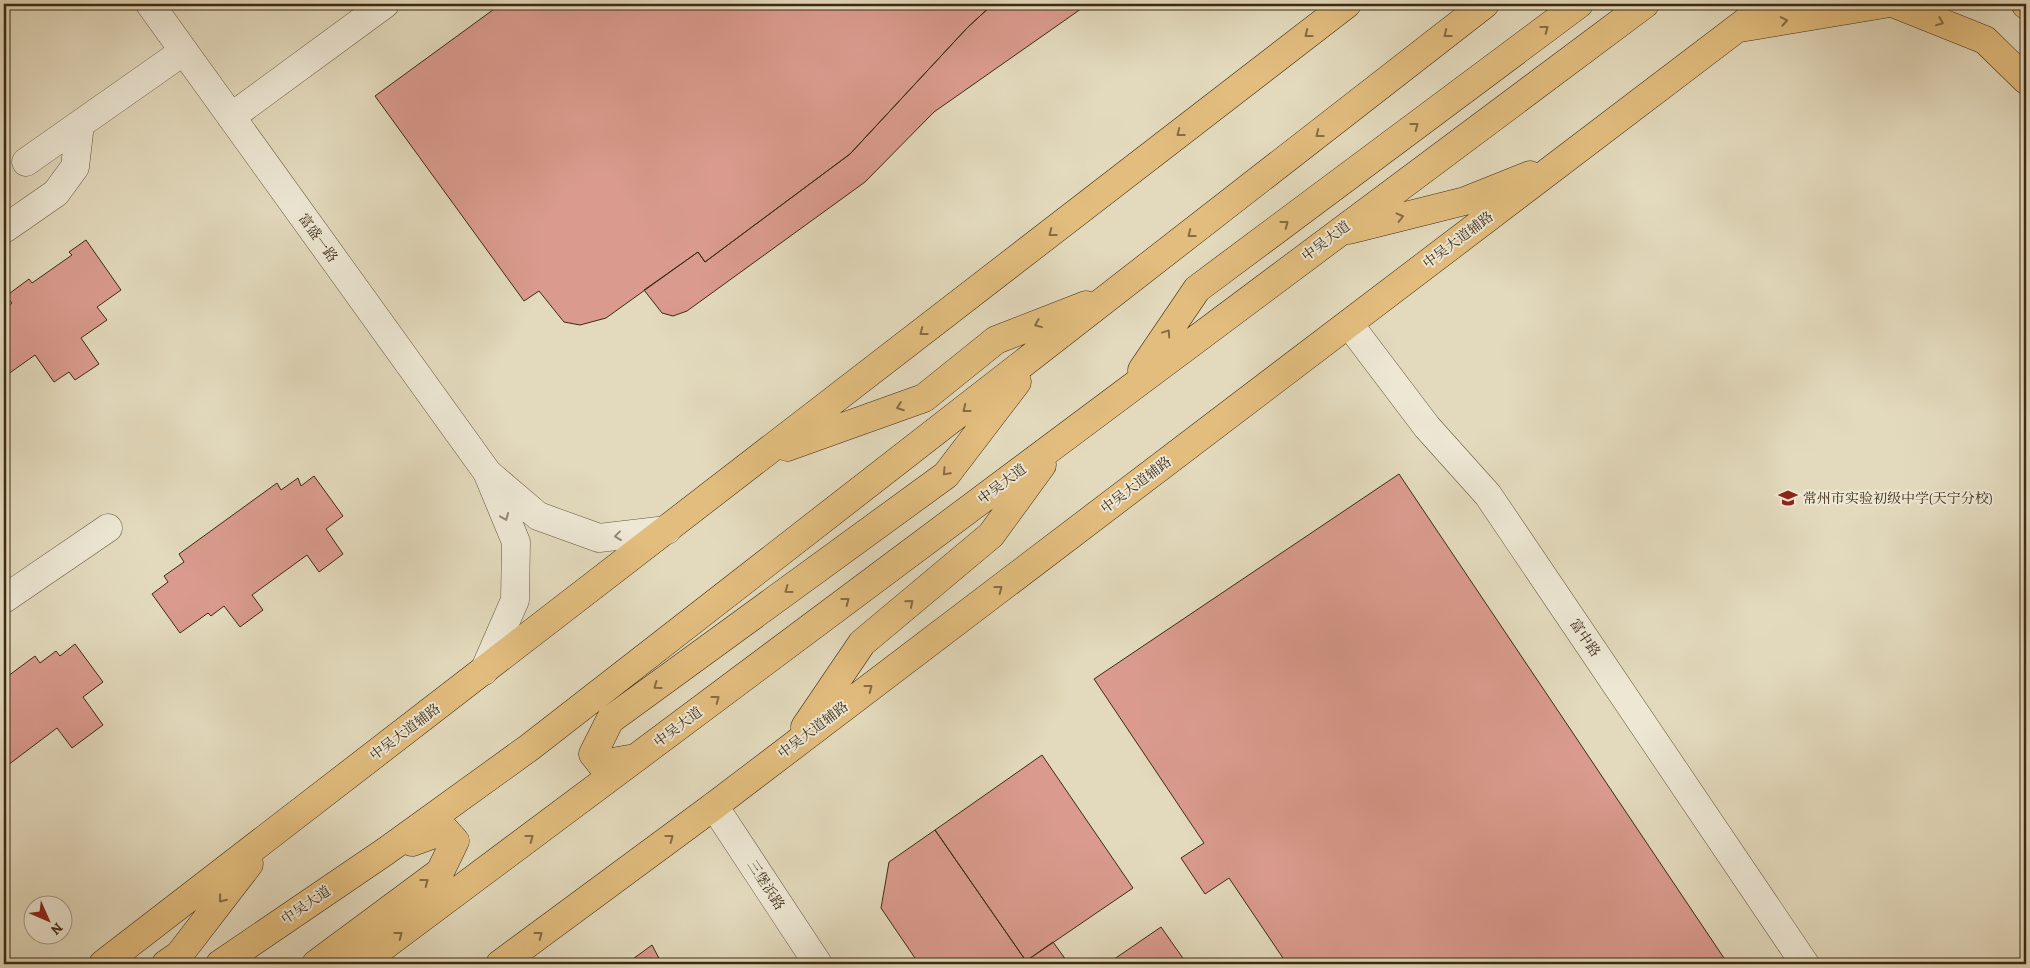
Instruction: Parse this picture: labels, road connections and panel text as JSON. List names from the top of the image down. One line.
{"streets":{"main road":["中吴大道辅路","中吴大道"],"street":["富盛一路","富中路","三堡浜路"]},"crossings":[["中吴大道辅路","富中路"],["中吴大道辅路","三堡浜路"]],"places":{"school or university":["常州市实验初级中学(天宁分校)"]},"north":"bottom right"}
